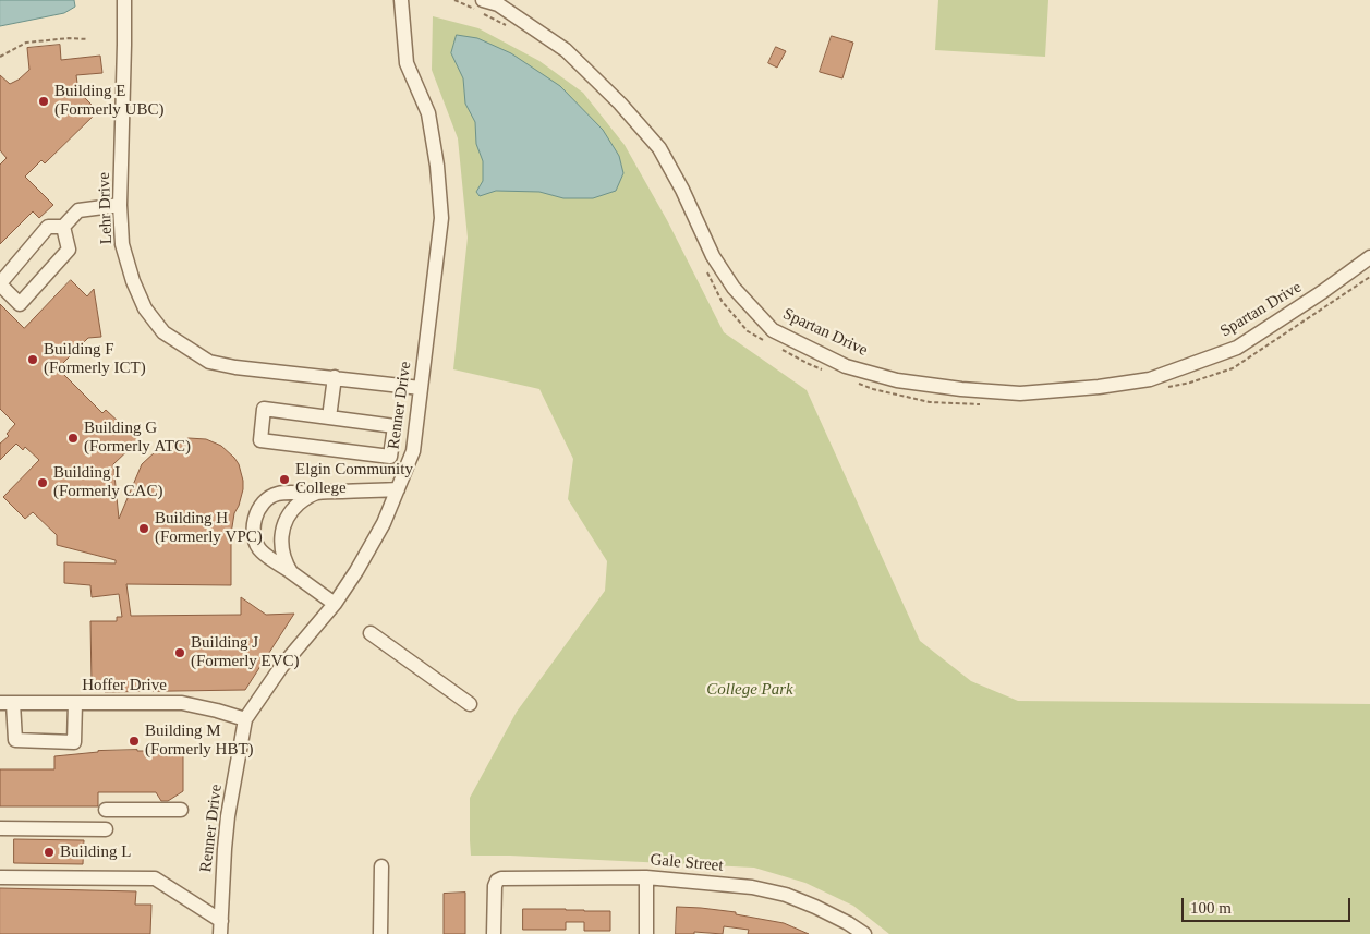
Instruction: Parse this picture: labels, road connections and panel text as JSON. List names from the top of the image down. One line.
{"streets":{"street":["Lehr Drive","Spartan Drive","Renner Drive","Hoffer Drive","Gale Street"]},"crossings":[["Lehr Drive","Renner Drive"],["Renner Drive","Hoffer Drive"]],"parks":["College Park"],"places":["Building E (Formerly UBC)","Building F (Formerly ICT)","Building G (Formerly ATC)","Elgin Community College","Building I (Formerly CAC)","Building H (Formerly VPC)","Building J (Formerly EVC)","Building M (Formerly HBT)","Building L"],"scale_bar":"100 m"}
